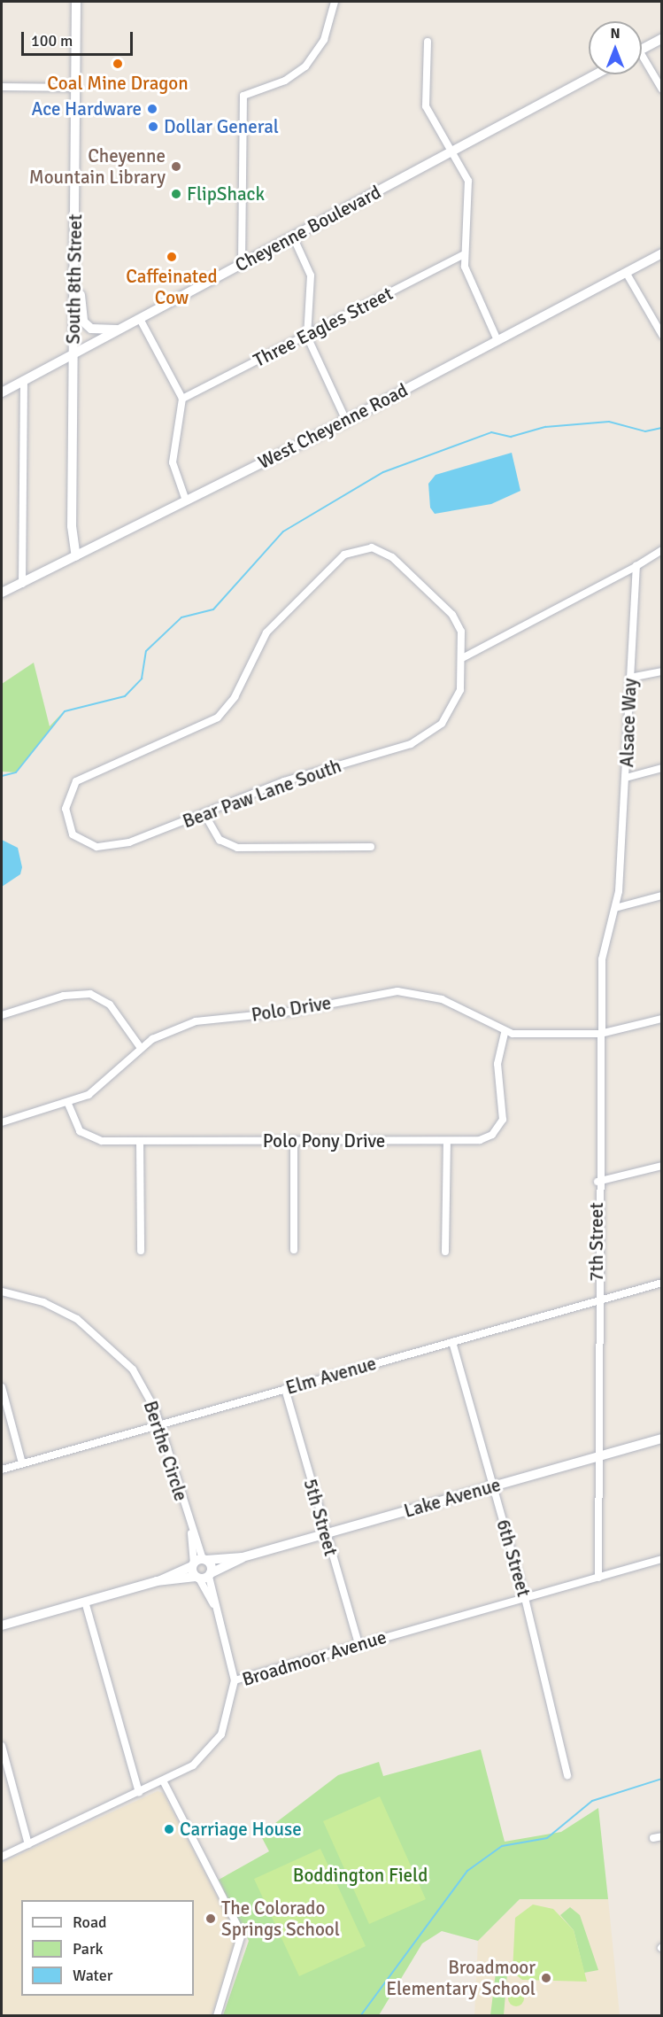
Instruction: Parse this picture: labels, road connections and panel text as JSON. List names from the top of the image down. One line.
{"streets":{"main road":["Cheyenne Boulevard","South 8th Street","West Cheyenne Road","Lake Avenue"],"street":["Three Eagles Street","Alsace Way","Bear Paw Lane South","Polo Drive","Polo Pony Drive","7th Street","Elm Avenue","Berthe Circle","5th Street","6th Street","Broadmoor Avenue"]},"crossings":[["Cheyenne Boulevard","South 8th Street"],["South 8th Street","West Cheyenne Road"],["Alsace Way","7th Street"],["Polo Drive","Polo Pony Drive"],["Polo Drive","7th Street"],["7th Street","Elm Avenue"],["7th Street","Lake Avenue"],["7th Street","Broadmoor Avenue"],["Elm Avenue","Berthe Circle"],["Elm Avenue","5th Street"],["Elm Avenue","6th Street"],["Berthe Circle","Lake Avenue"],["Lake Avenue","5th Street"],["Lake Avenue","6th Street"],["5th Street","Broadmoor Avenue"],["6th Street","Broadmoor Avenue"]],"parks":["Boddington Field"],"places":["Coal Mine Dragon","Ace Hardware","Dollar General","Cheyenne Mountain Library","FlipShack","Caffeinated Cow","Carriage House","The Colorado Springs School","Broadmoor Elementary School"],"legend":["Road","Park","Water"],"scale_bar":"100 m","north":"top"}
